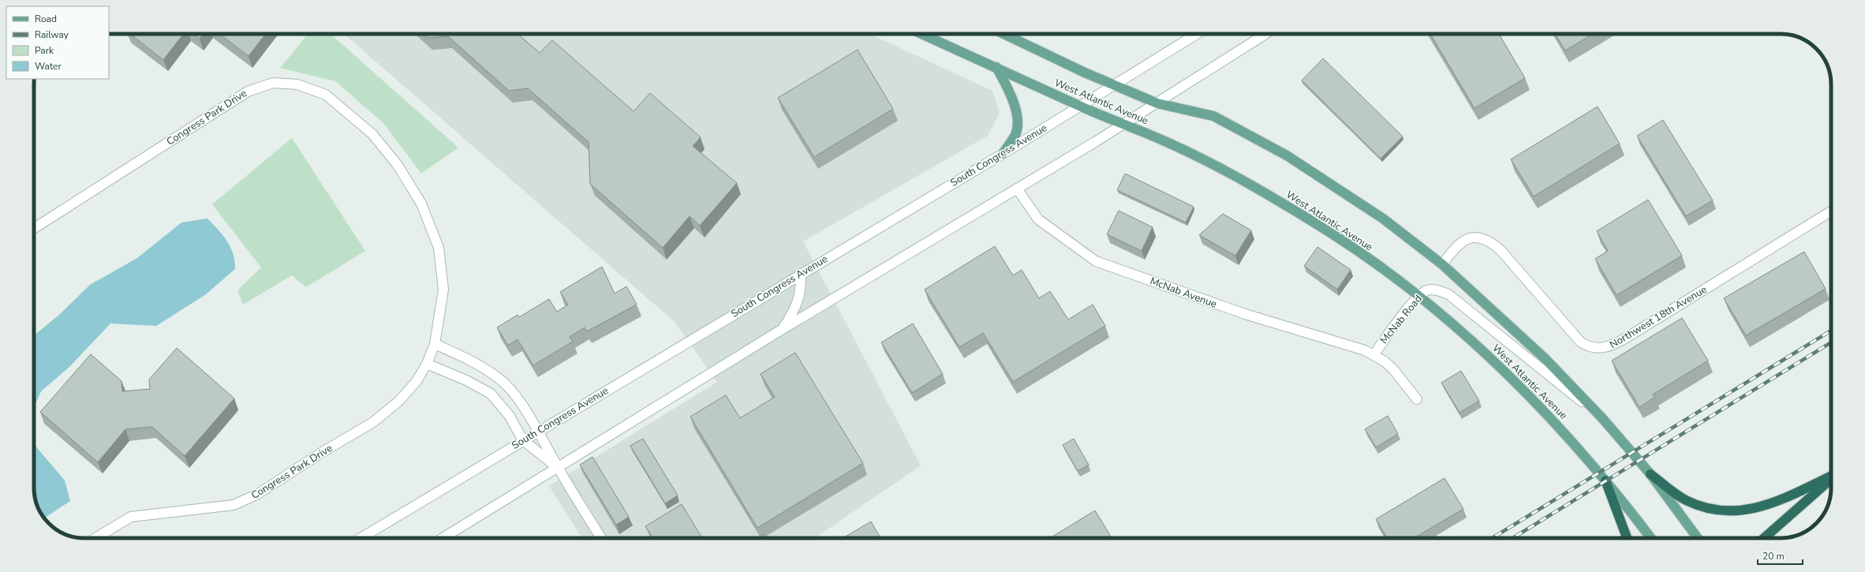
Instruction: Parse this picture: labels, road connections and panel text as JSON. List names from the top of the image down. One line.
{"streets":{"main road":["West Atlantic Avenue"],"street":["Congress Park Drive","South Congress Avenue","McNab Avenue","Northwest 18th Avenue","McNab Road"]},"crossings":[["West Atlantic Avenue","South Congress Avenue"],["West Atlantic Avenue","Northwest 18th Avenue"],["West Atlantic Avenue","McNab Road"],["McNab Avenue","McNab Road"]],"legend":["Road","Railway","Park","Water"],"scale_bar":"20 m"}
